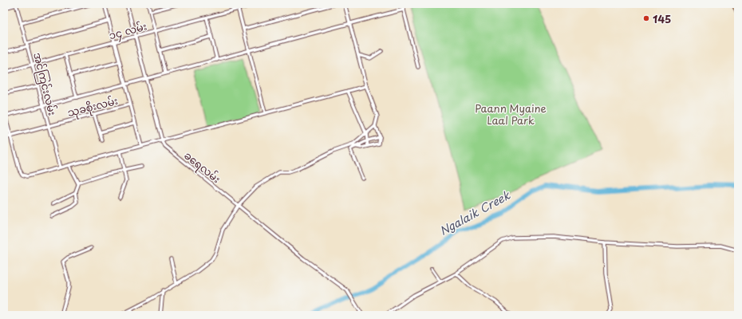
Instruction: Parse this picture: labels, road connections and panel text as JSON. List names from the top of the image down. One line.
{"streets":{"street":["၁၄ လမ်း","အင်ကြင်းလမ်း","သုခစိုးလမ်း","ခရေလမ်း"]},"crossings":[["၁၄ လမ်း","အင်ကြင်းလမ်း"],["၁၄ လမ်း","ခရေလမ်း"],["အင်ကြင်းလမ်း","သုခစိုးလမ်း"]],"water":["Ngalaik Creek"],"parks":["Paann Myaine Laal Park"],"places":["145"]}
